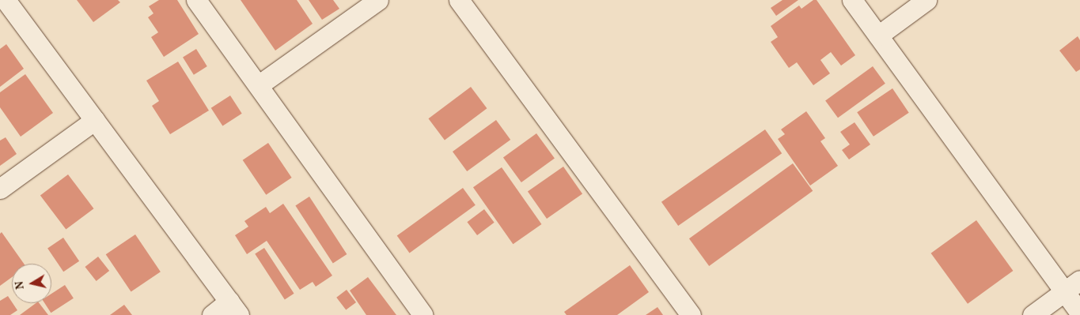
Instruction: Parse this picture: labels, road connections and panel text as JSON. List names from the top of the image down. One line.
{"north":"left"}
